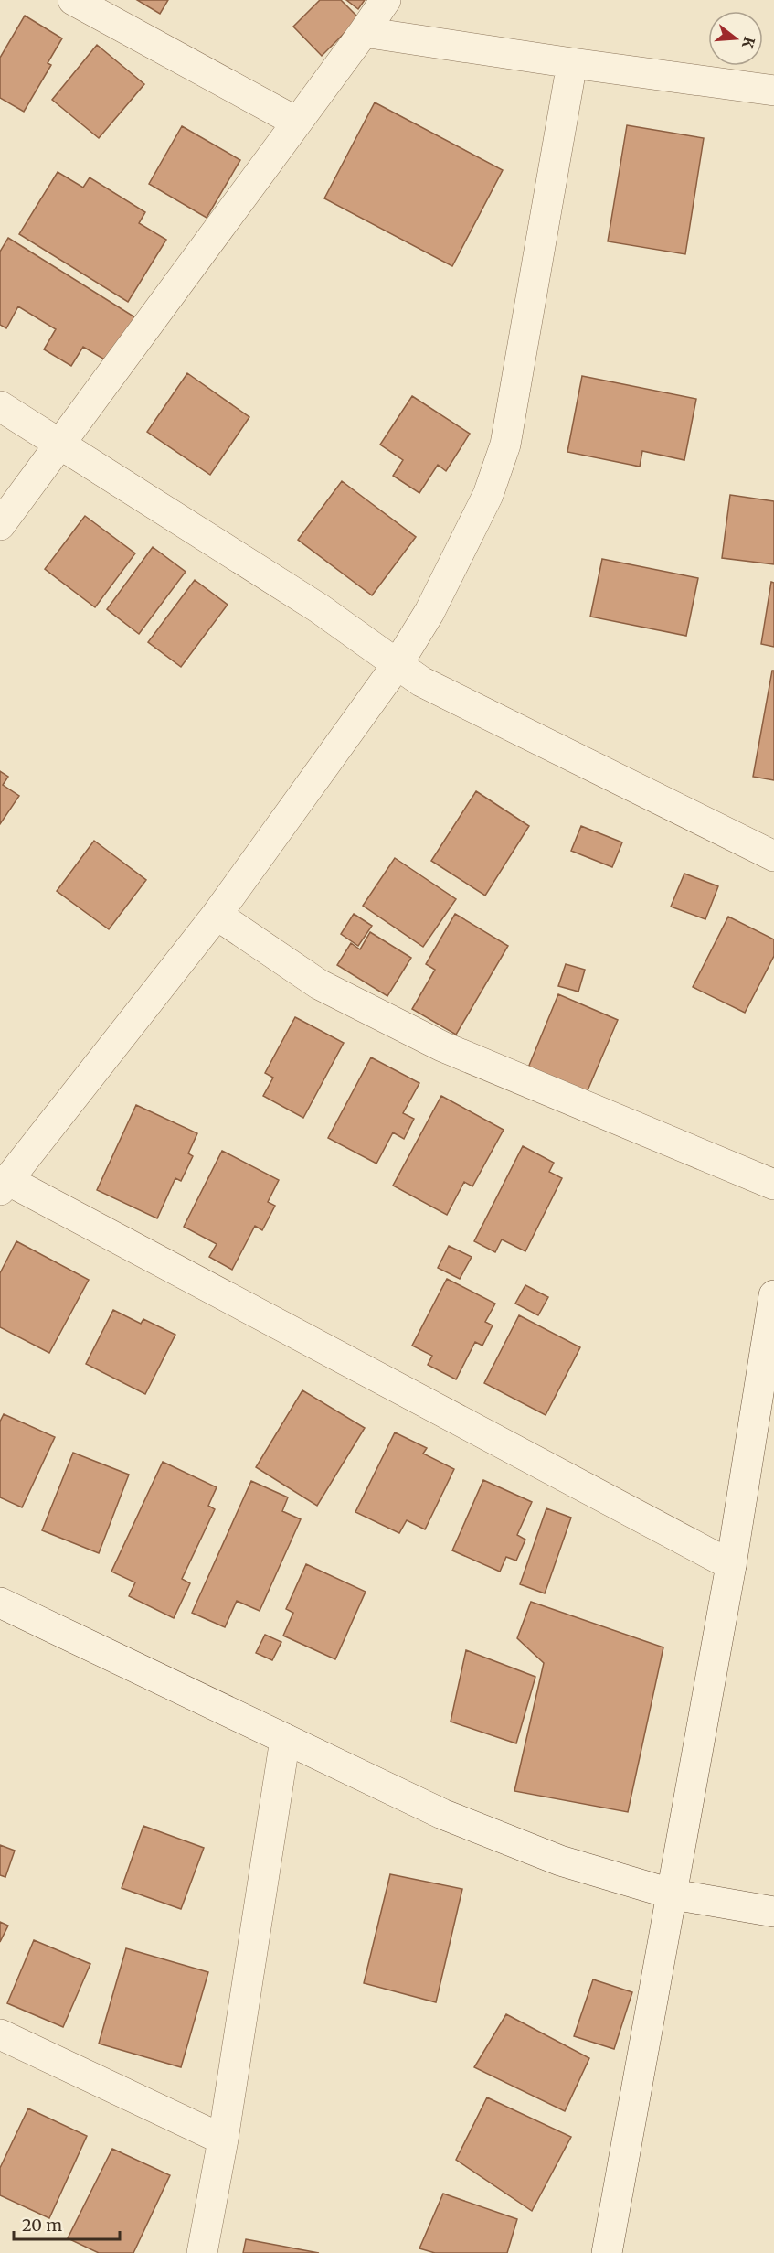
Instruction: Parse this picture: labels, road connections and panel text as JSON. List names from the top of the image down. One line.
{"scale_bar":"20 m","north":"right"}
